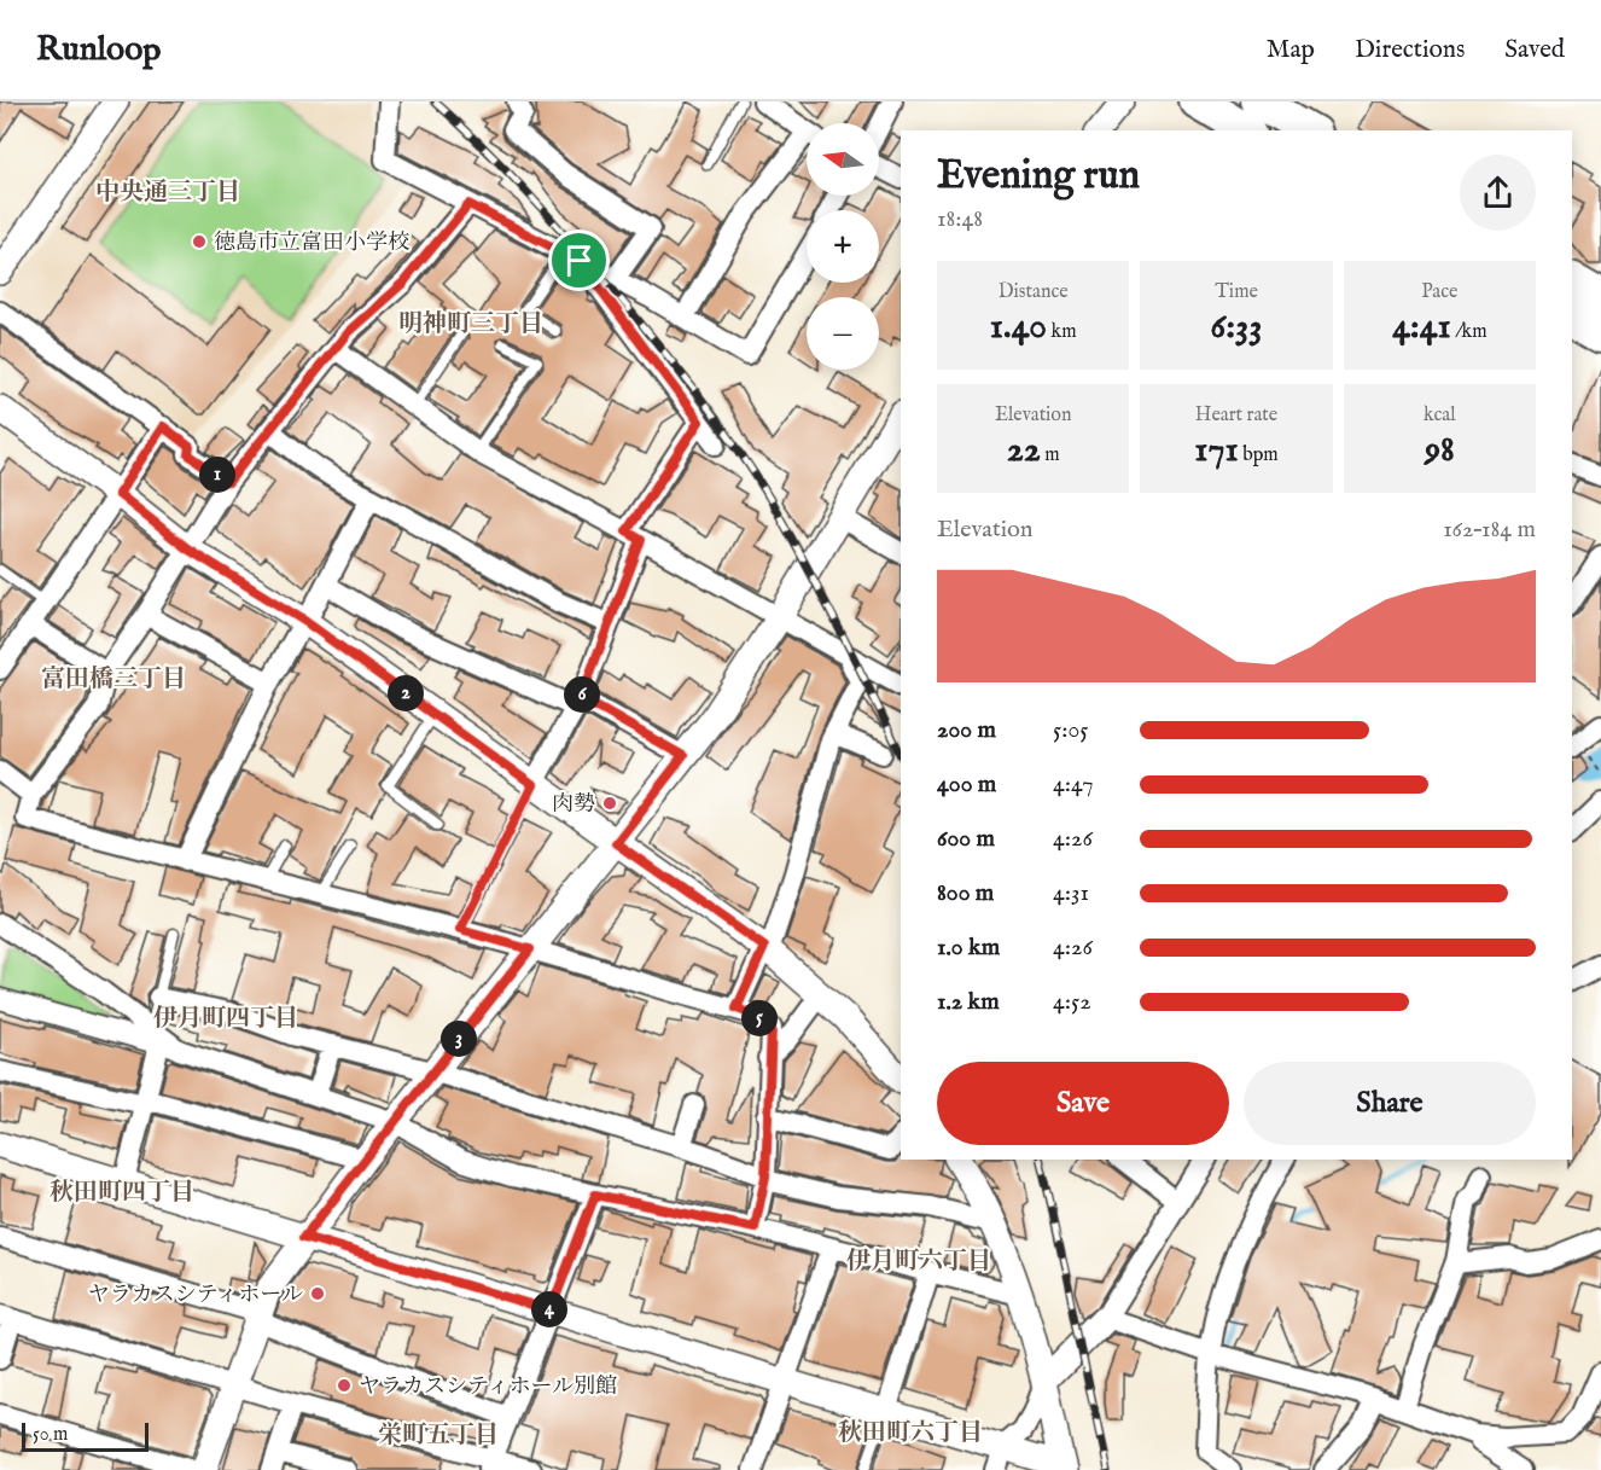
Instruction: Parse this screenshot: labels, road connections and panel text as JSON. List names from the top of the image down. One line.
{"districts":["中央通三丁目","明神町三丁目","富田橋三丁目","伊月町四丁目","秋田町四丁目","伊月町六丁目","秋田町六丁目","栄町五丁目"],"places":["徳島市立富田小学校","肉勢","ヤラカスシティホール","ヤラカスシティホール別館"],"scale_bar":"50 m","north":"left","page":{"header":"Runloop","nav":["Map","Directions","Saved"],"map_buttons":["+","−"],"heading":["Evening run","18:48"],"stats":[["Distance","1.40 km"],["Time","6:33"],["Pace","4:41 /km"],["Elevation","22 m"],["Heart rate","171 bpm"],["kcal","98"]],"pins":["1","2","6","5","3","4"],"chart":["Elevation","162–184 m"],"list":[{"name":"200 m","note":"5:05"},{"name":"400 m","note":"4:47"},{"name":"600 m","note":"4:26"},{"name":"800 m","note":"4:31"},{"name":"1.0 km","note":"4:26"},{"name":"1.2 km","note":"4:52"}],"buttons":["Save","Share"],"scale":"50 m"}}
